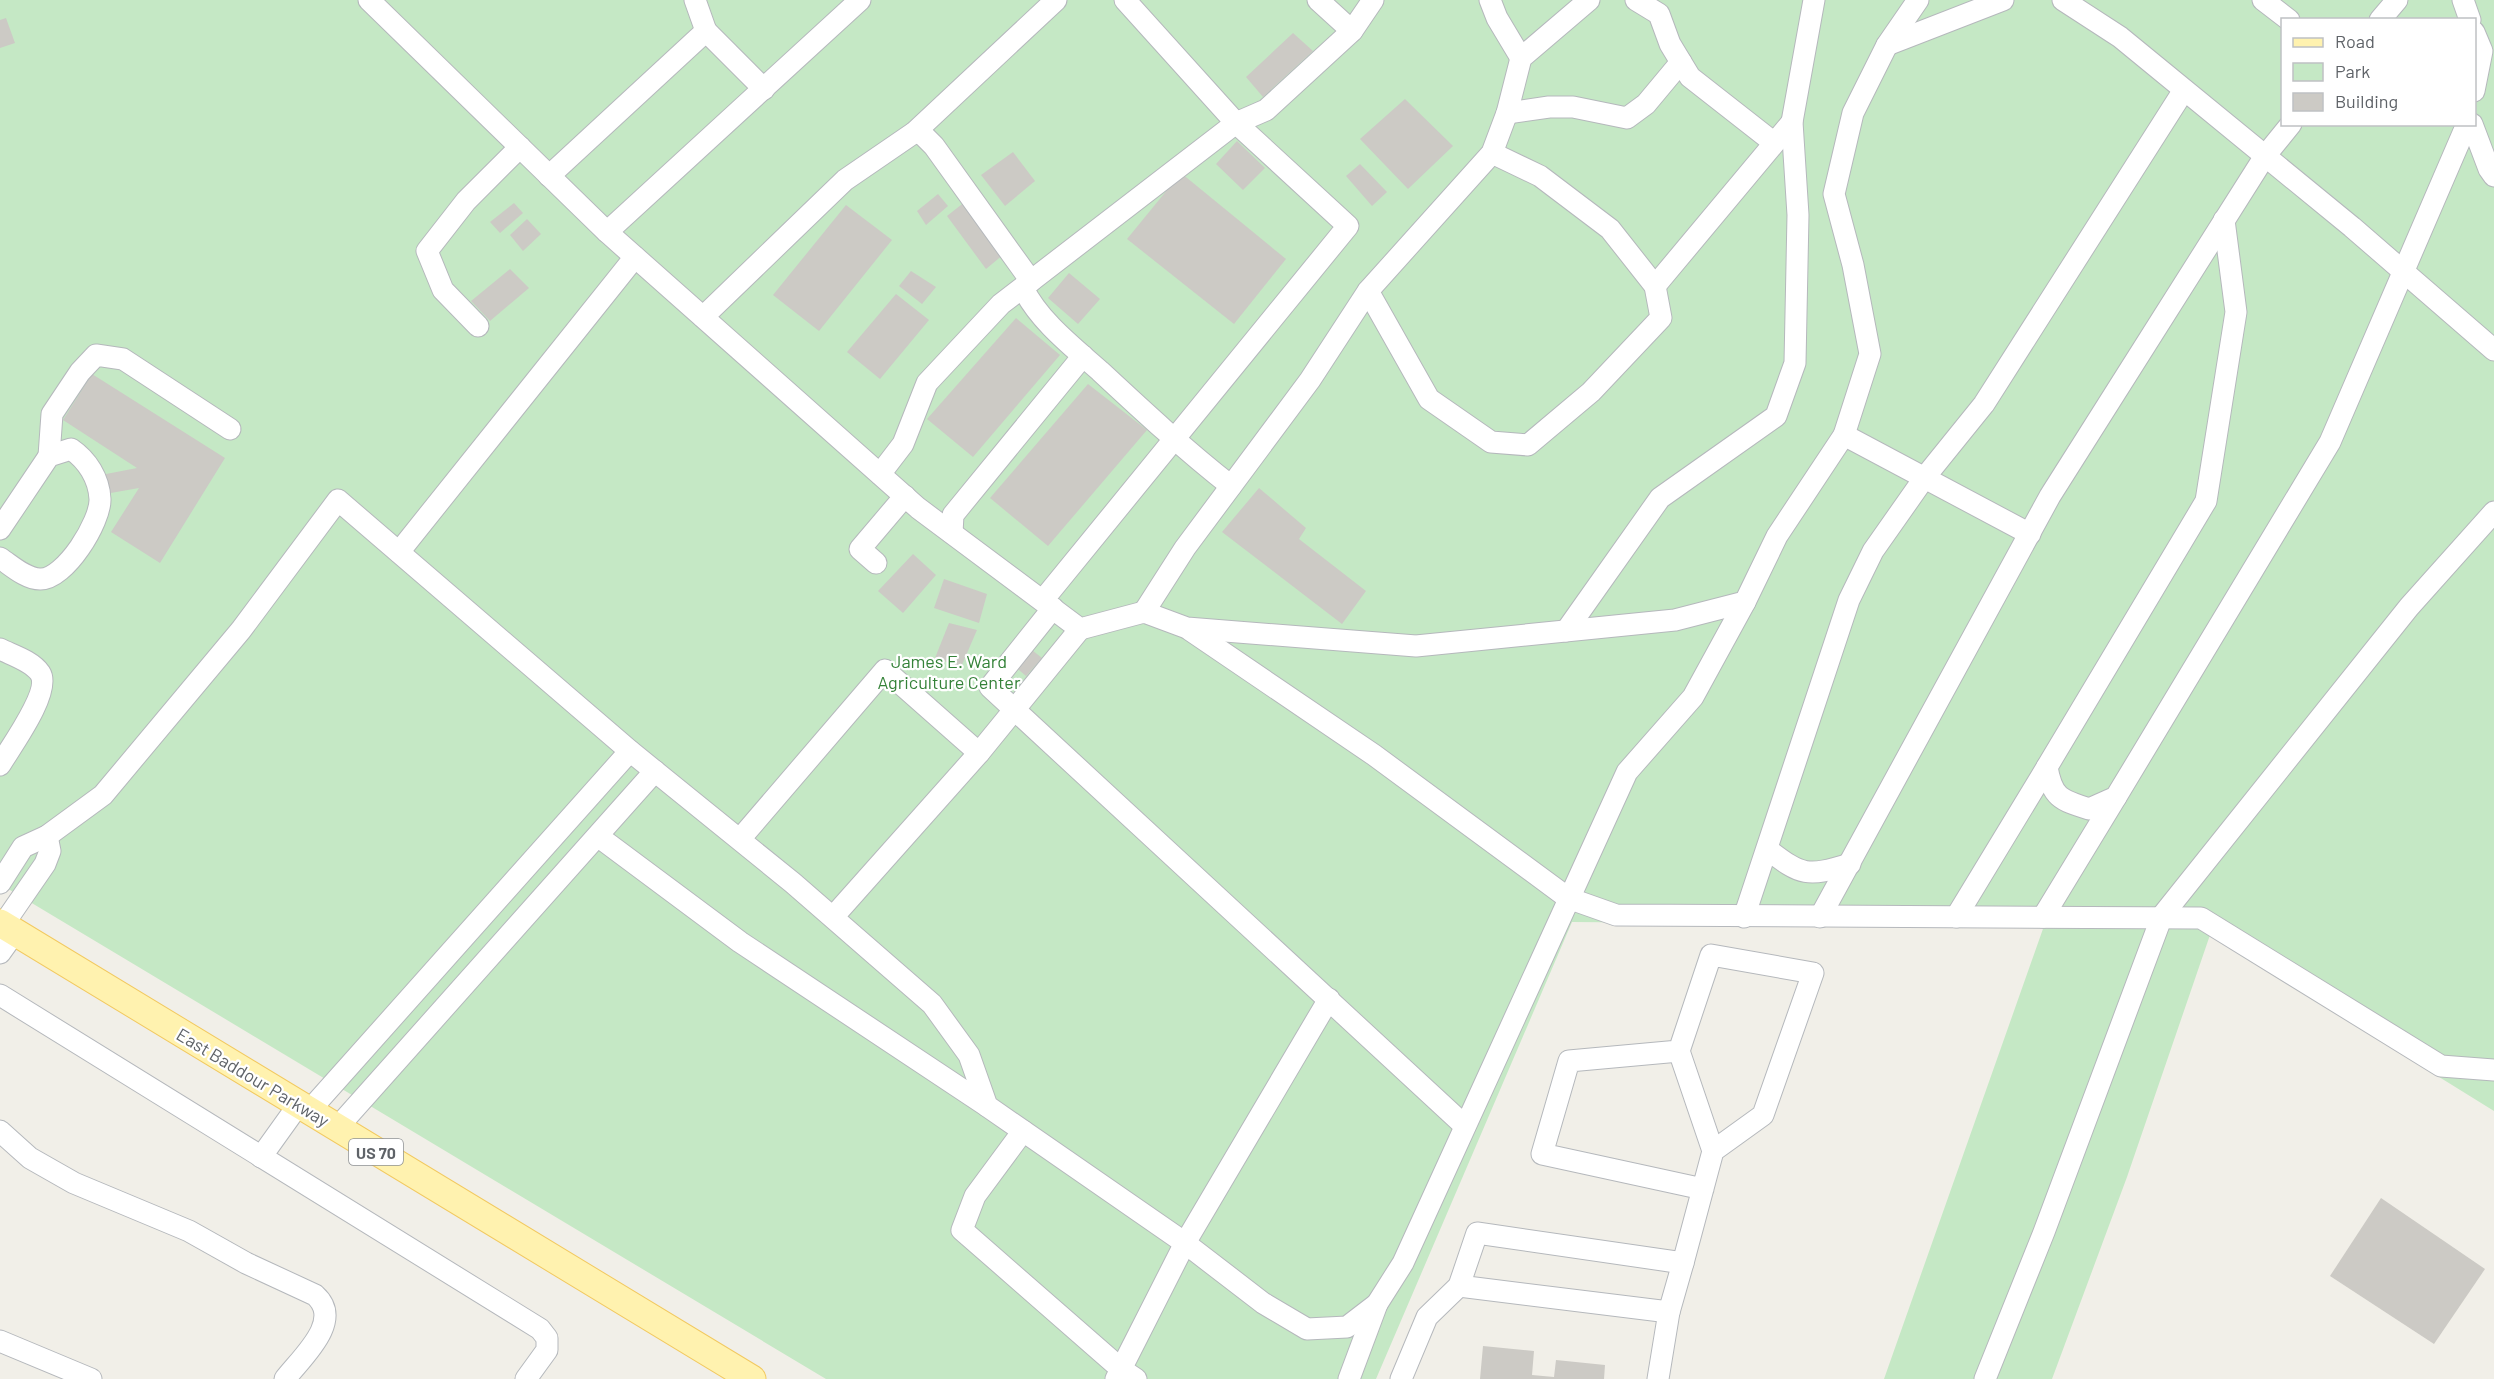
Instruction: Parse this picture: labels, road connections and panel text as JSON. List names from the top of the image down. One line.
{"streets":{"main road":["East Baddour Parkway","US 70"]},"parks":["James E. Ward Agriculture Center"],"legend":["Road","Park","Building"]}
